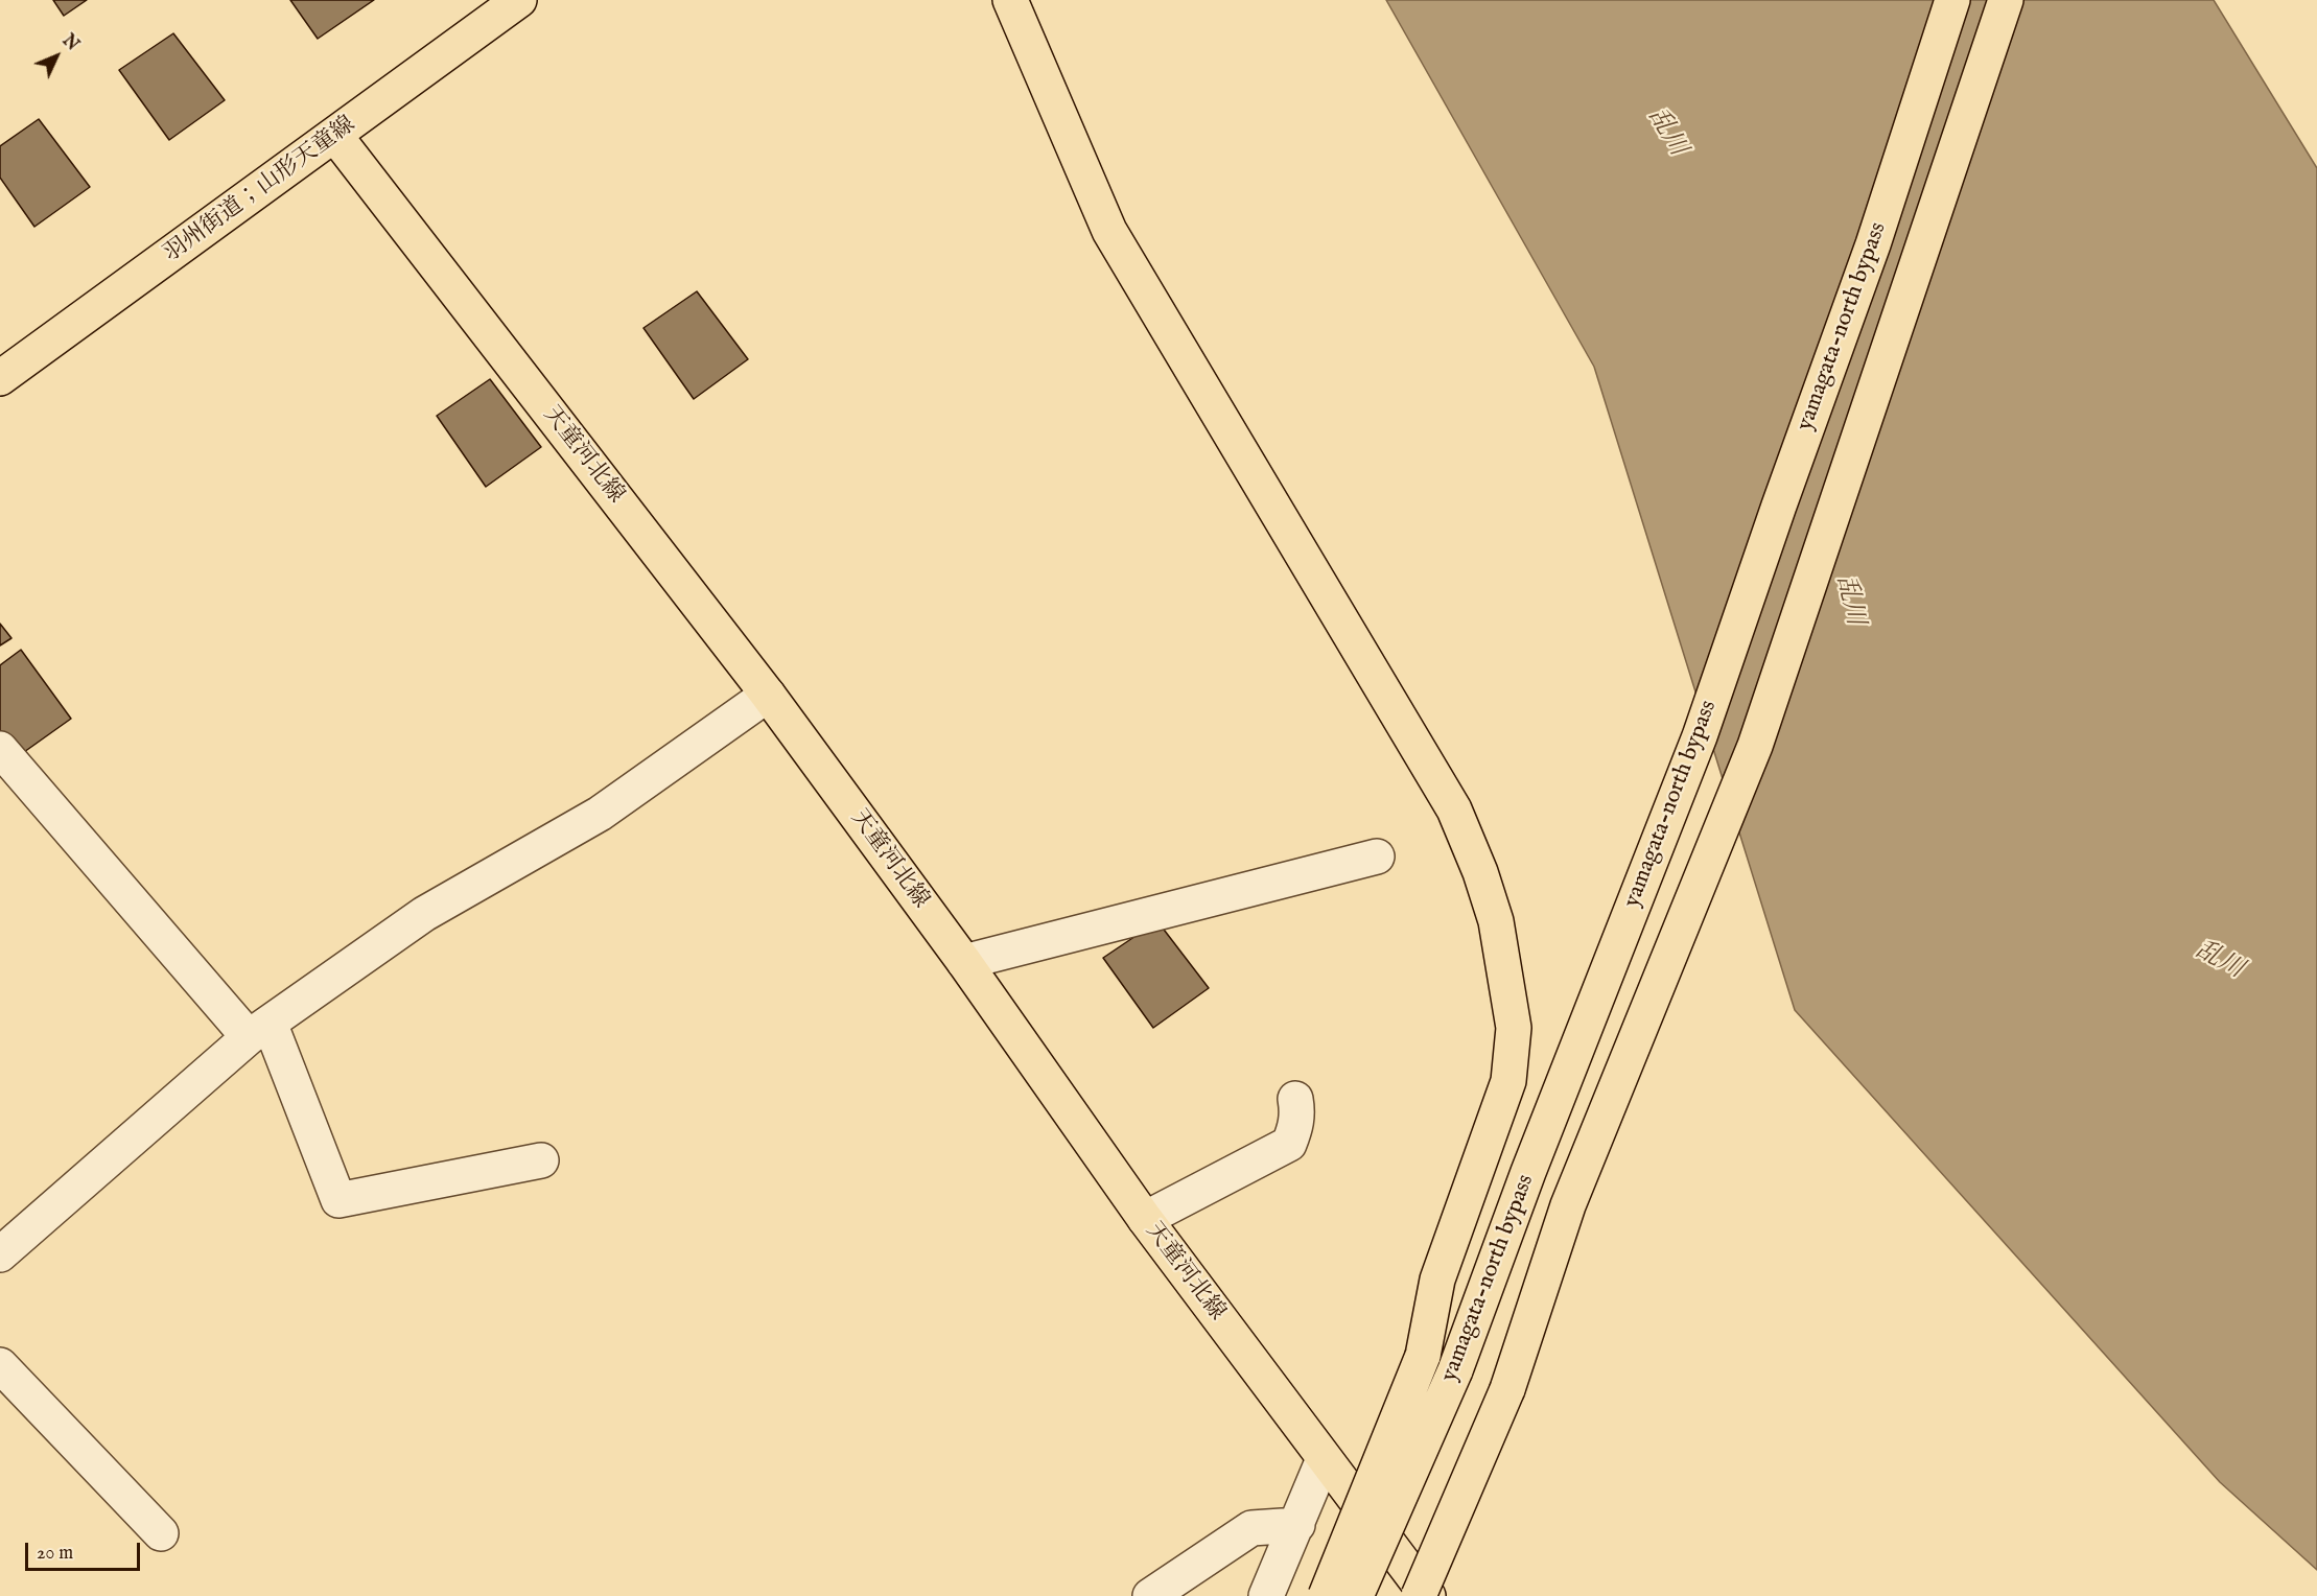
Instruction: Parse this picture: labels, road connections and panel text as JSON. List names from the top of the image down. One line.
{"streets":{"main road":["羽州街道；山形天童線","yamagata-north bypass","天童河北線"]},"crossings":[["羽州街道；山形天童線","天童河北線"]],"water":["乱川"],"scale_bar":"20 m","north":"top right"}
